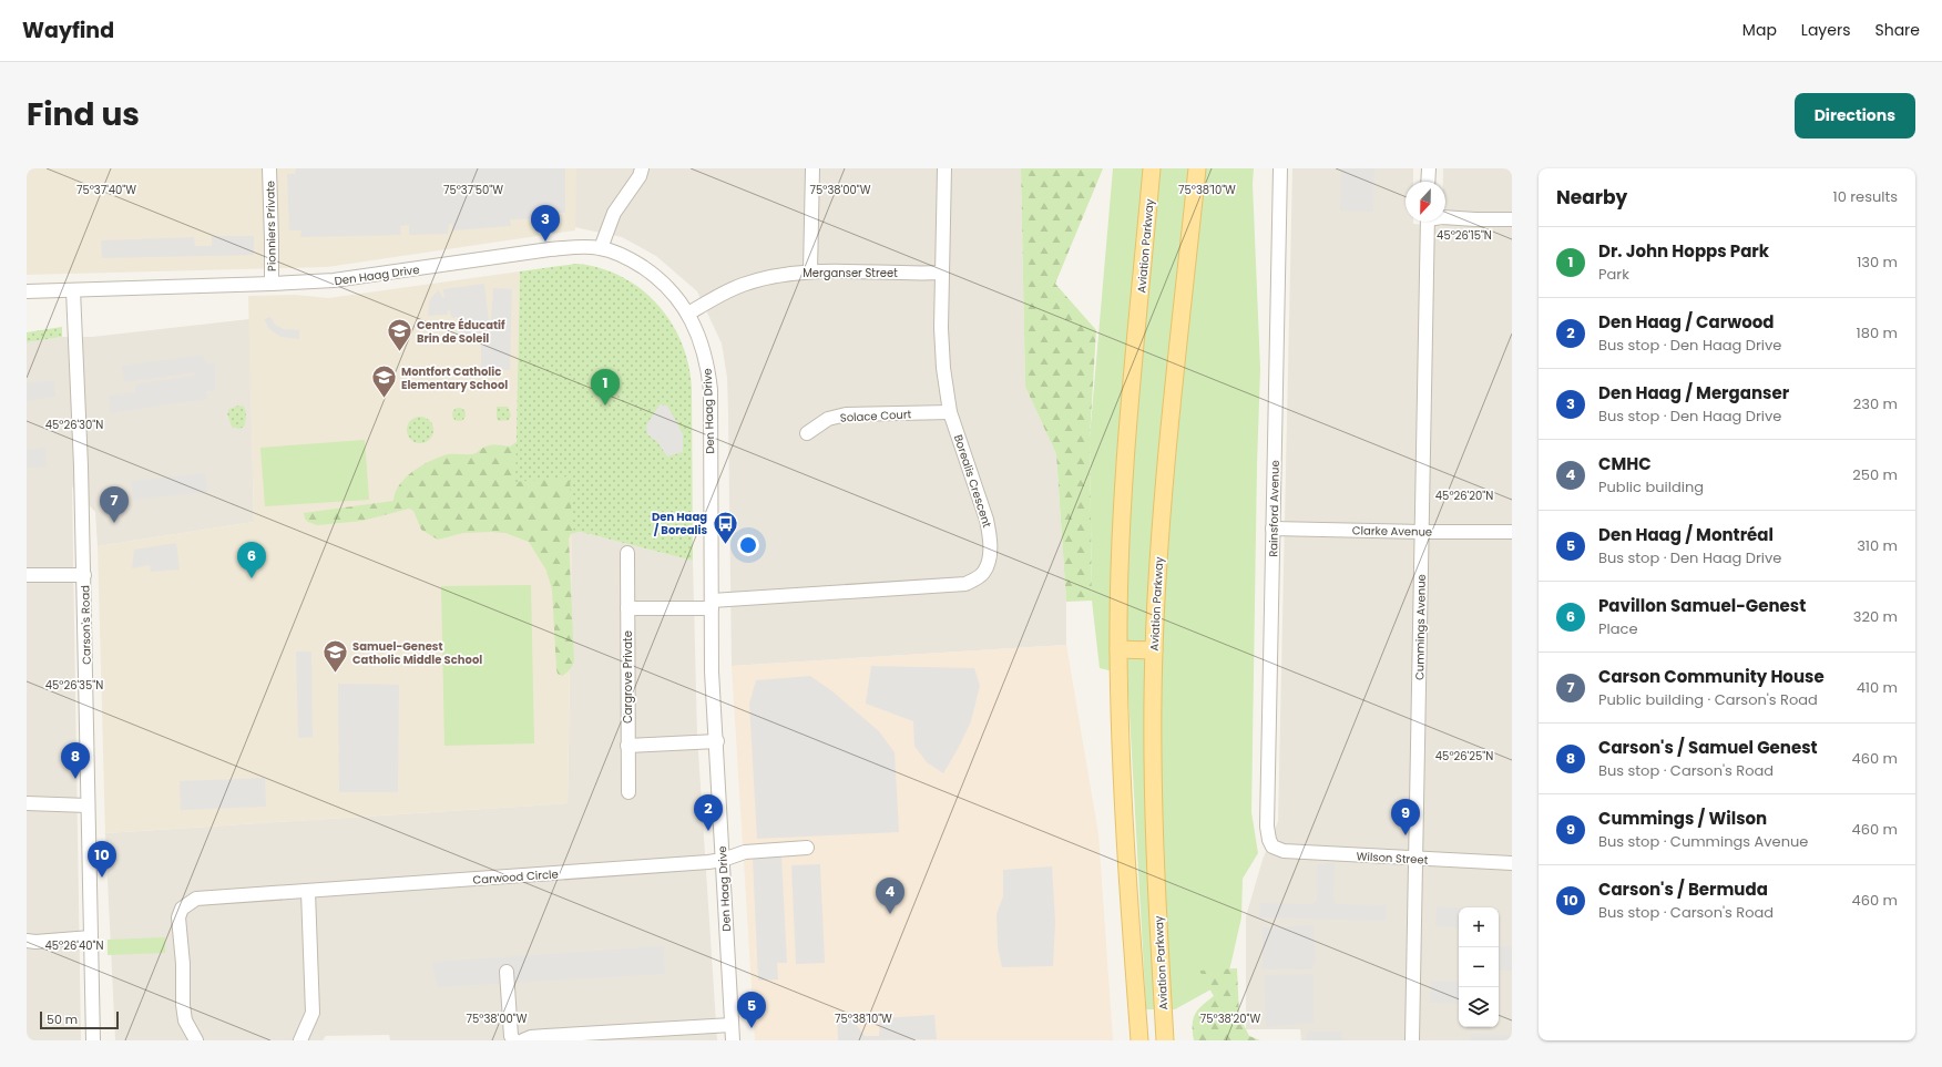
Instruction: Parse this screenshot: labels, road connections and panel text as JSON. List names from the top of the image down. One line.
{"streets":{"main road":["Aviation Parkway"],"street":["Pionniers Private","Merganser Street","Den Haag Drive","Solace Court","Borealis Crescent","Rainsford Avenue","Clarke Avenue","Carson's Road","Cummings Avenue","Cargrove Private","Wilson Street","Carwood Circle"]},"crossings":[["Pionniers Private","Den Haag Drive"],["Merganser Street","Den Haag Drive"],["Merganser Street","Borealis Crescent"],["Den Haag Drive","Borealis Crescent"],["Den Haag Drive","Carson's Road"],["Den Haag Drive","Carwood Circle"],["Solace Court","Borealis Crescent"],["Rainsford Avenue","Clarke Avenue"],["Rainsford Avenue","Wilson Street"],["Clarke Avenue","Cummings Avenue"],["Cummings Avenue","Wilson Street"]],"places":{"school or university":["Centre Éducatif Brin de Soleil","Montfort Catholic Elementary School","Samuel-Genest Catholic Middle School"],"bus stop":["Den Haag / Borealis"]},"scale_bar":"50 m","north":"bottom","page":{"header":"Wayfind","nav":["Map","Layers","Share"],"title":"Find us","buttons":"Directions","heading":["Nearby","10 results"],"pins":["3","1","7","6","8","2","9","10","4","5"],"list":[{"mark":"1","name":"Dr. John Hopps Park","note":"Park","value":"130 m"},{"mark":"2","name":"Den Haag / Carwood","note":"Bus stop · Den Haag Drive","value":"180 m"},{"mark":"3","name":"Den Haag / Merganser","note":"Bus stop · Den Haag Drive","value":"230 m"},{"mark":"4","name":"CMHC","note":"Public building","value":"250 m"},{"mark":"5","name":"Den Haag / Montréal","note":"Bus stop · Den Haag Drive","value":"310 m"},{"mark":"6","name":"Pavillon Samuel-Genest","note":"Place","value":"320 m"},{"mark":"7","name":"Carson Community House","note":"Public building · Carson's Road","value":"410 m"},{"mark":"8","name":"Carson's / Samuel Genest","note":"Bus stop · Carson's Road","value":"460 m"},{"mark":"9","name":"Cummings / Wilson","note":"Bus stop · Cummings Avenue","value":"460 m"},{"mark":"10","name":"Carson's / Bermuda","note":"Bus stop · Carson's Road","value":"460 m"}],"map_buttons":["+","−"],"scale":"50 m"},"coordinates":["75°37'40\"W","75°37'50\"W","75°38'00\"W","75°38'10\"W","45°26'15\"N","45°26'30\"N","45°26'20\"N","45°26'35\"N","45°26'25\"N","45°26'40\"N","75°38'20\"W"]}
